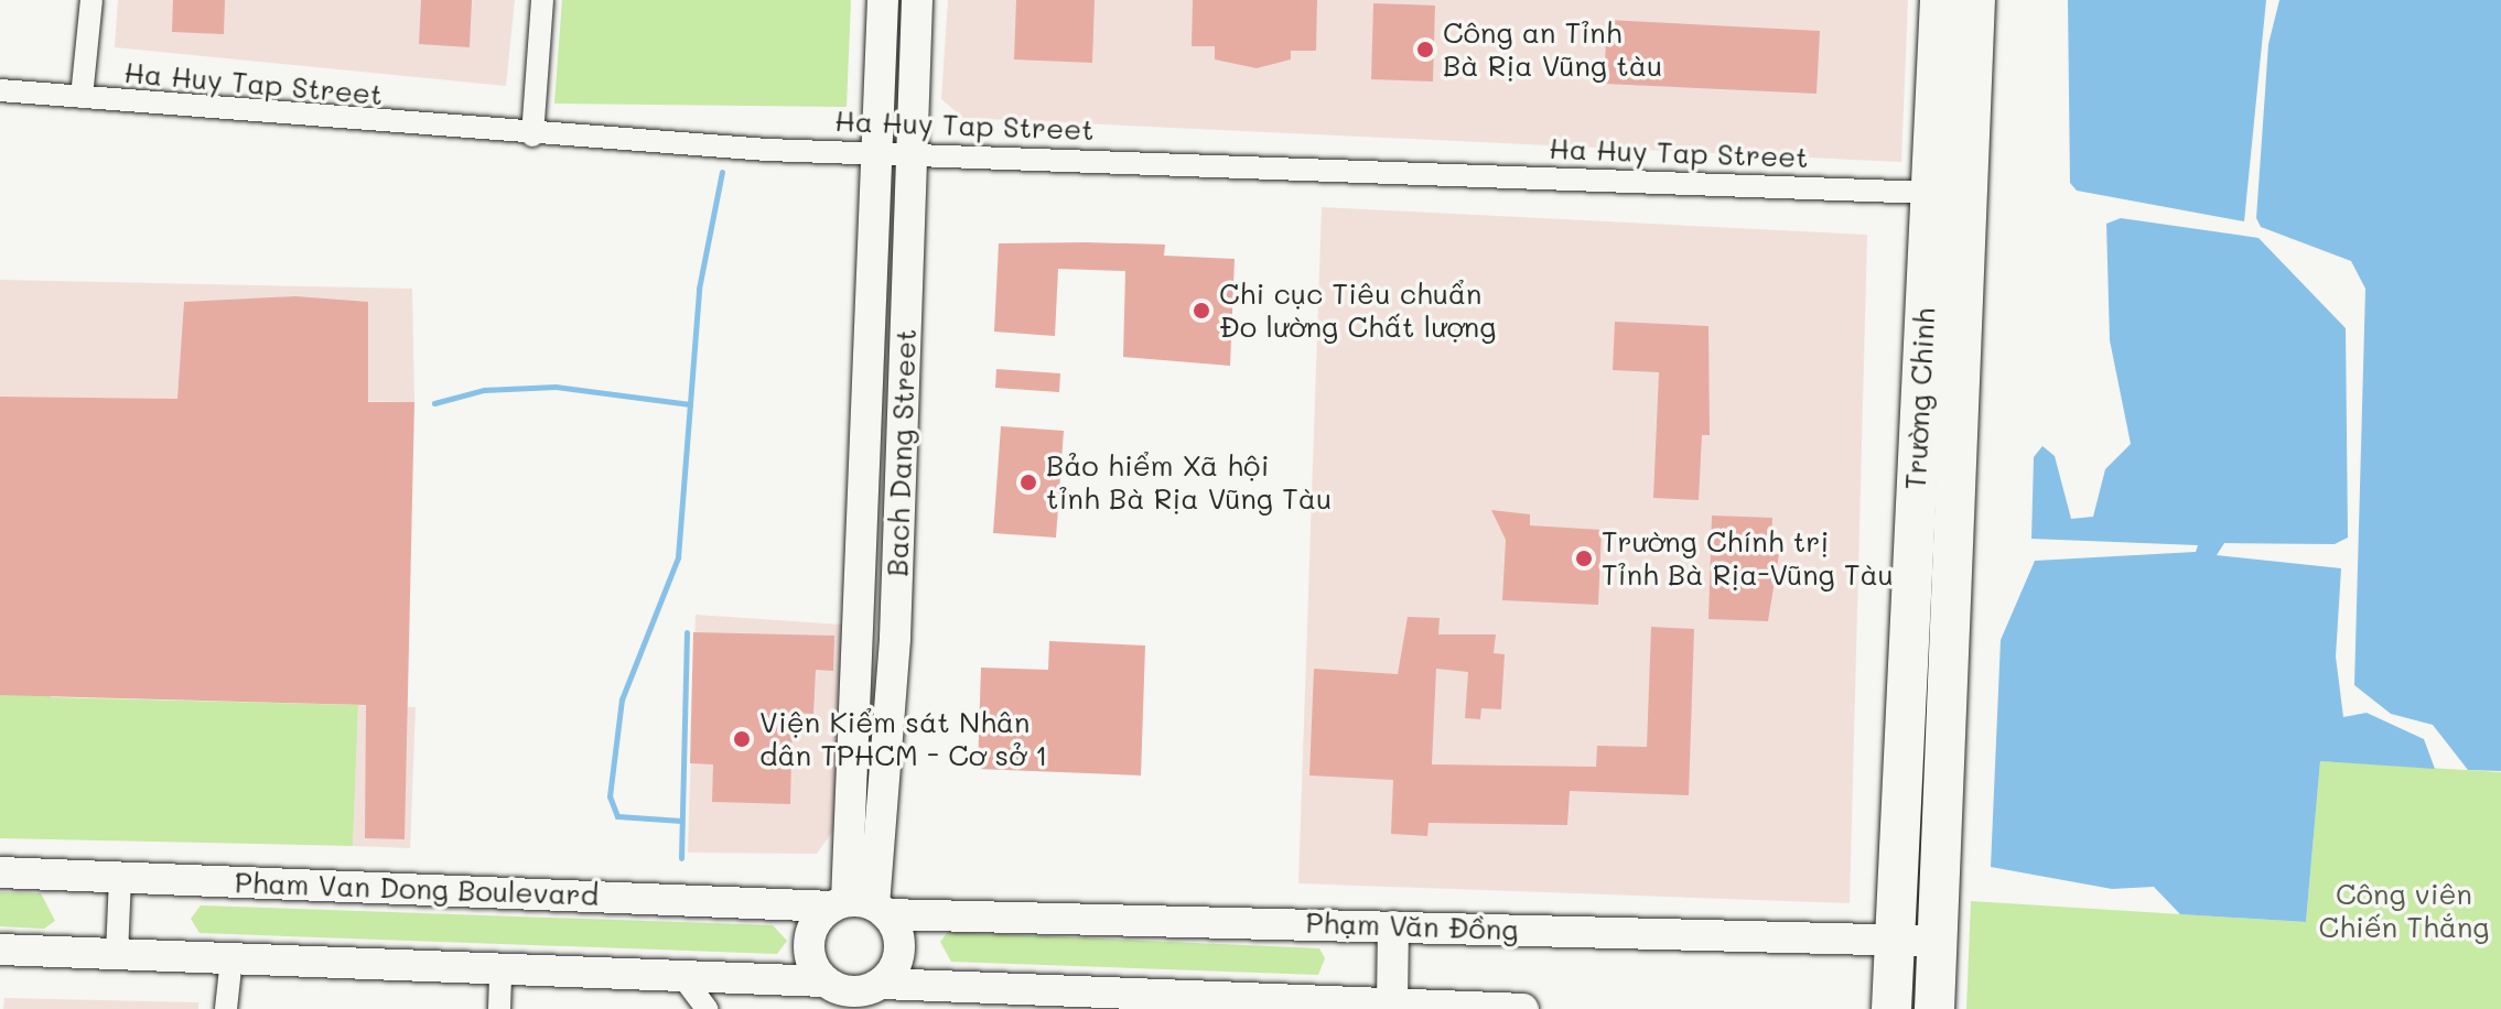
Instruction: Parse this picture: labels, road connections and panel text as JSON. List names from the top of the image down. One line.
{"streets":{"highway":["Trường Chinh"],"street":["Ha Huy Tap Street","Bach Dang Street","Pham Van Dong Boulevard","Phạm Văn Đồng"]},"crossings":[["Ha Huy Tap Street","Trường Chinh"],["Ha Huy Tap Street","Bach Dang Street"],["Trường Chinh","Phạm Văn Đồng"],["Bach Dang Street","Pham Van Dong Boulevard"],["Bach Dang Street","Phạm Văn Đồng"],["Pham Van Dong Boulevard","Phạm Văn Đồng"]],"parks":["Công viên Chiến Thắng"],"places":["Công an Tỉnh Bà Rịa Vũng tàu","Chi cục Tiêu chuẩn Đo lường Chất lượng","Bảo hiểm Xã hội tỉnh Bà Rịa Vũng Tàu","Trường Chính trị Tỉnh Bà Rịa-Vũng Tàu","Viện Kiểm sát Nhân dân TPHCM - Cơ sở 1"]}
